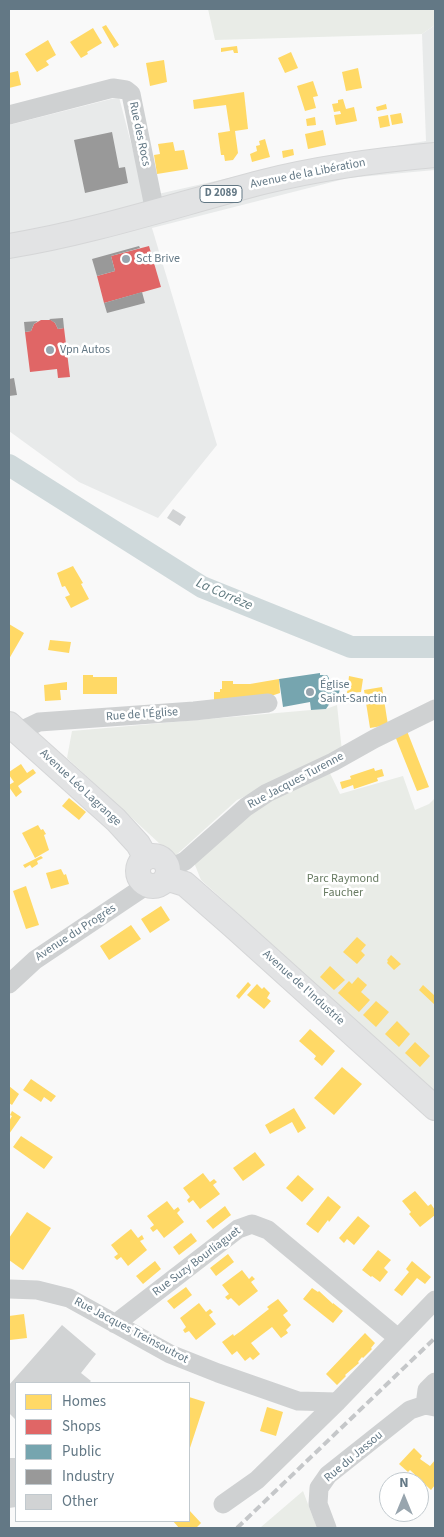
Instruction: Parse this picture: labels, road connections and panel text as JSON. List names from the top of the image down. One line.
{"streets":{"main road":["Avenue de la Libération","D 2089","Avenue Léo Lagrange","Avenue de l'Industrie"],"street":["Rue des Rocs","Rue de l'Église","Rue Jacques Turenne","Avenue du Progrès","Rue Suzy Bourliaguet","Rue Jacques Treinsoutrot","Rue du Jassou"]},"crossings":[["Rue des Rocs","Avenue de la Libération"],["Rue de l'Église","Avenue Léo Lagrange"],["Rue Jacques Turenne","Avenue du Progrès"],["Rue Jacques Turenne","Avenue de l'Industrie"],["Avenue Léo Lagrange","Avenue de l'Industrie"],["Avenue du Progrès","Avenue de l'Industrie"],["Rue Suzy Bourliaguet","Rue Jacques Treinsoutrot"]],"water":["La Corrèze"],"parks":["Parc Raymond Faucher"],"places":["Sct Brive","Vpn Autos","Église Saint-Sanctin"],"legend":["Homes","Shops","Public","Industry","Other"],"north":"top"}
